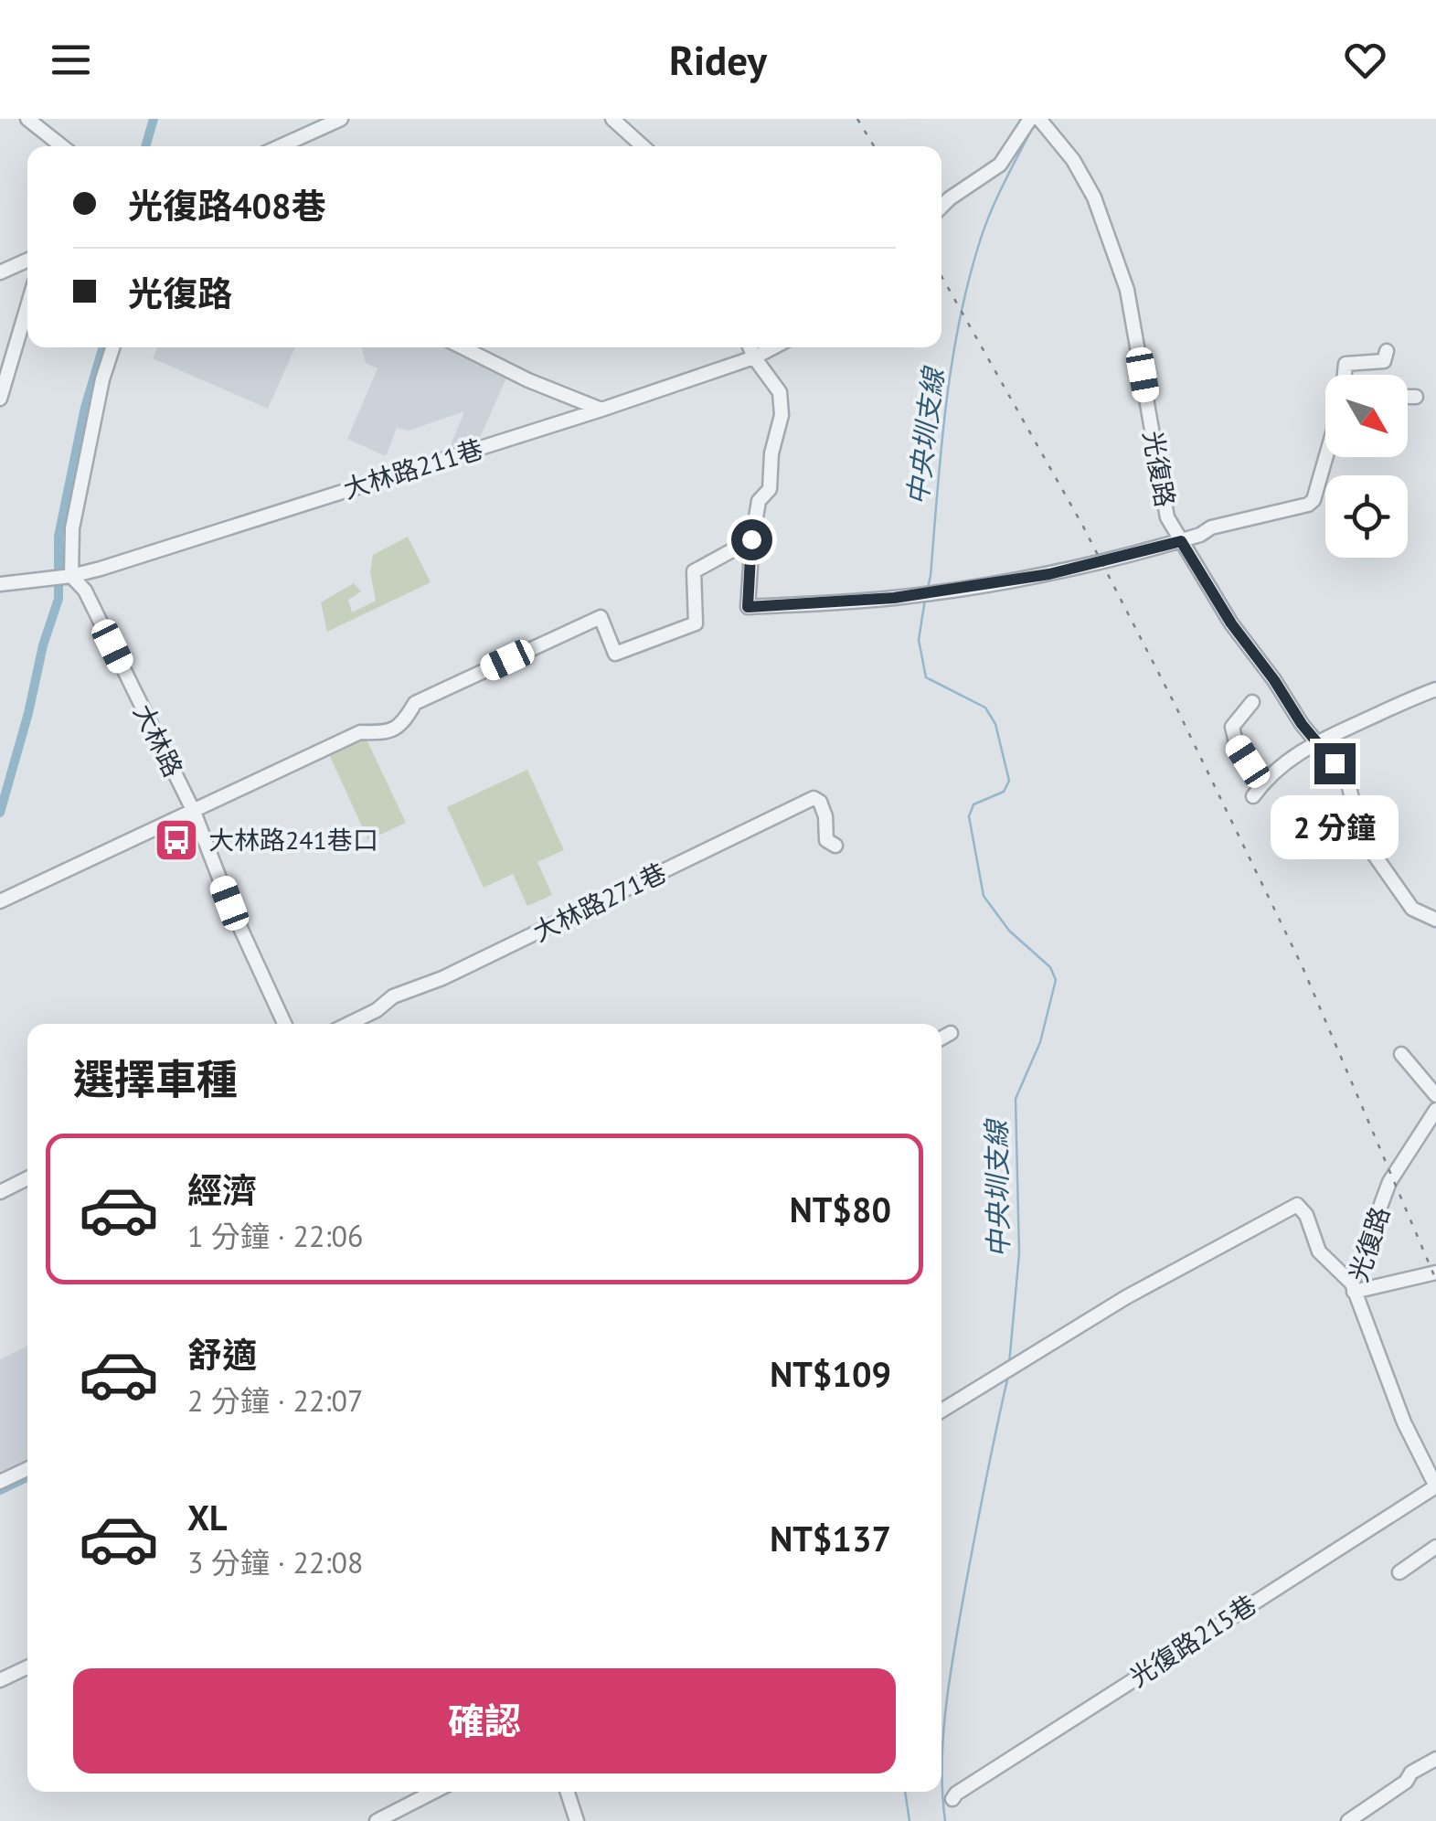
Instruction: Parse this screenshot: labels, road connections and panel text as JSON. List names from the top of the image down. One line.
{"streets":{"street":["大林路211巷","光復路","大林路","大林路271巷","光復路215巷"]},"crossings":[["大林路211巷","大林路"],["光復路","光復路215巷"]],"water":["中央圳支線"],"places":{"bus stop":["大林路241巷口"]},"north":"bottom right","page":{"header":"Ridey","banner":["光復路408巷","光復路"],"bubble":"2 分鐘","heading":"選擇車種","list":[{"name":"經濟","note":"1 分鐘 · 22:06","value":"NT$80"},{"name":"舒適","note":"2 分鐘 · 22:07","value":"NT$109"},{"name":"XL","note":"3 分鐘 · 22:08","value":"NT$137"}],"buttons":"確認"}}
